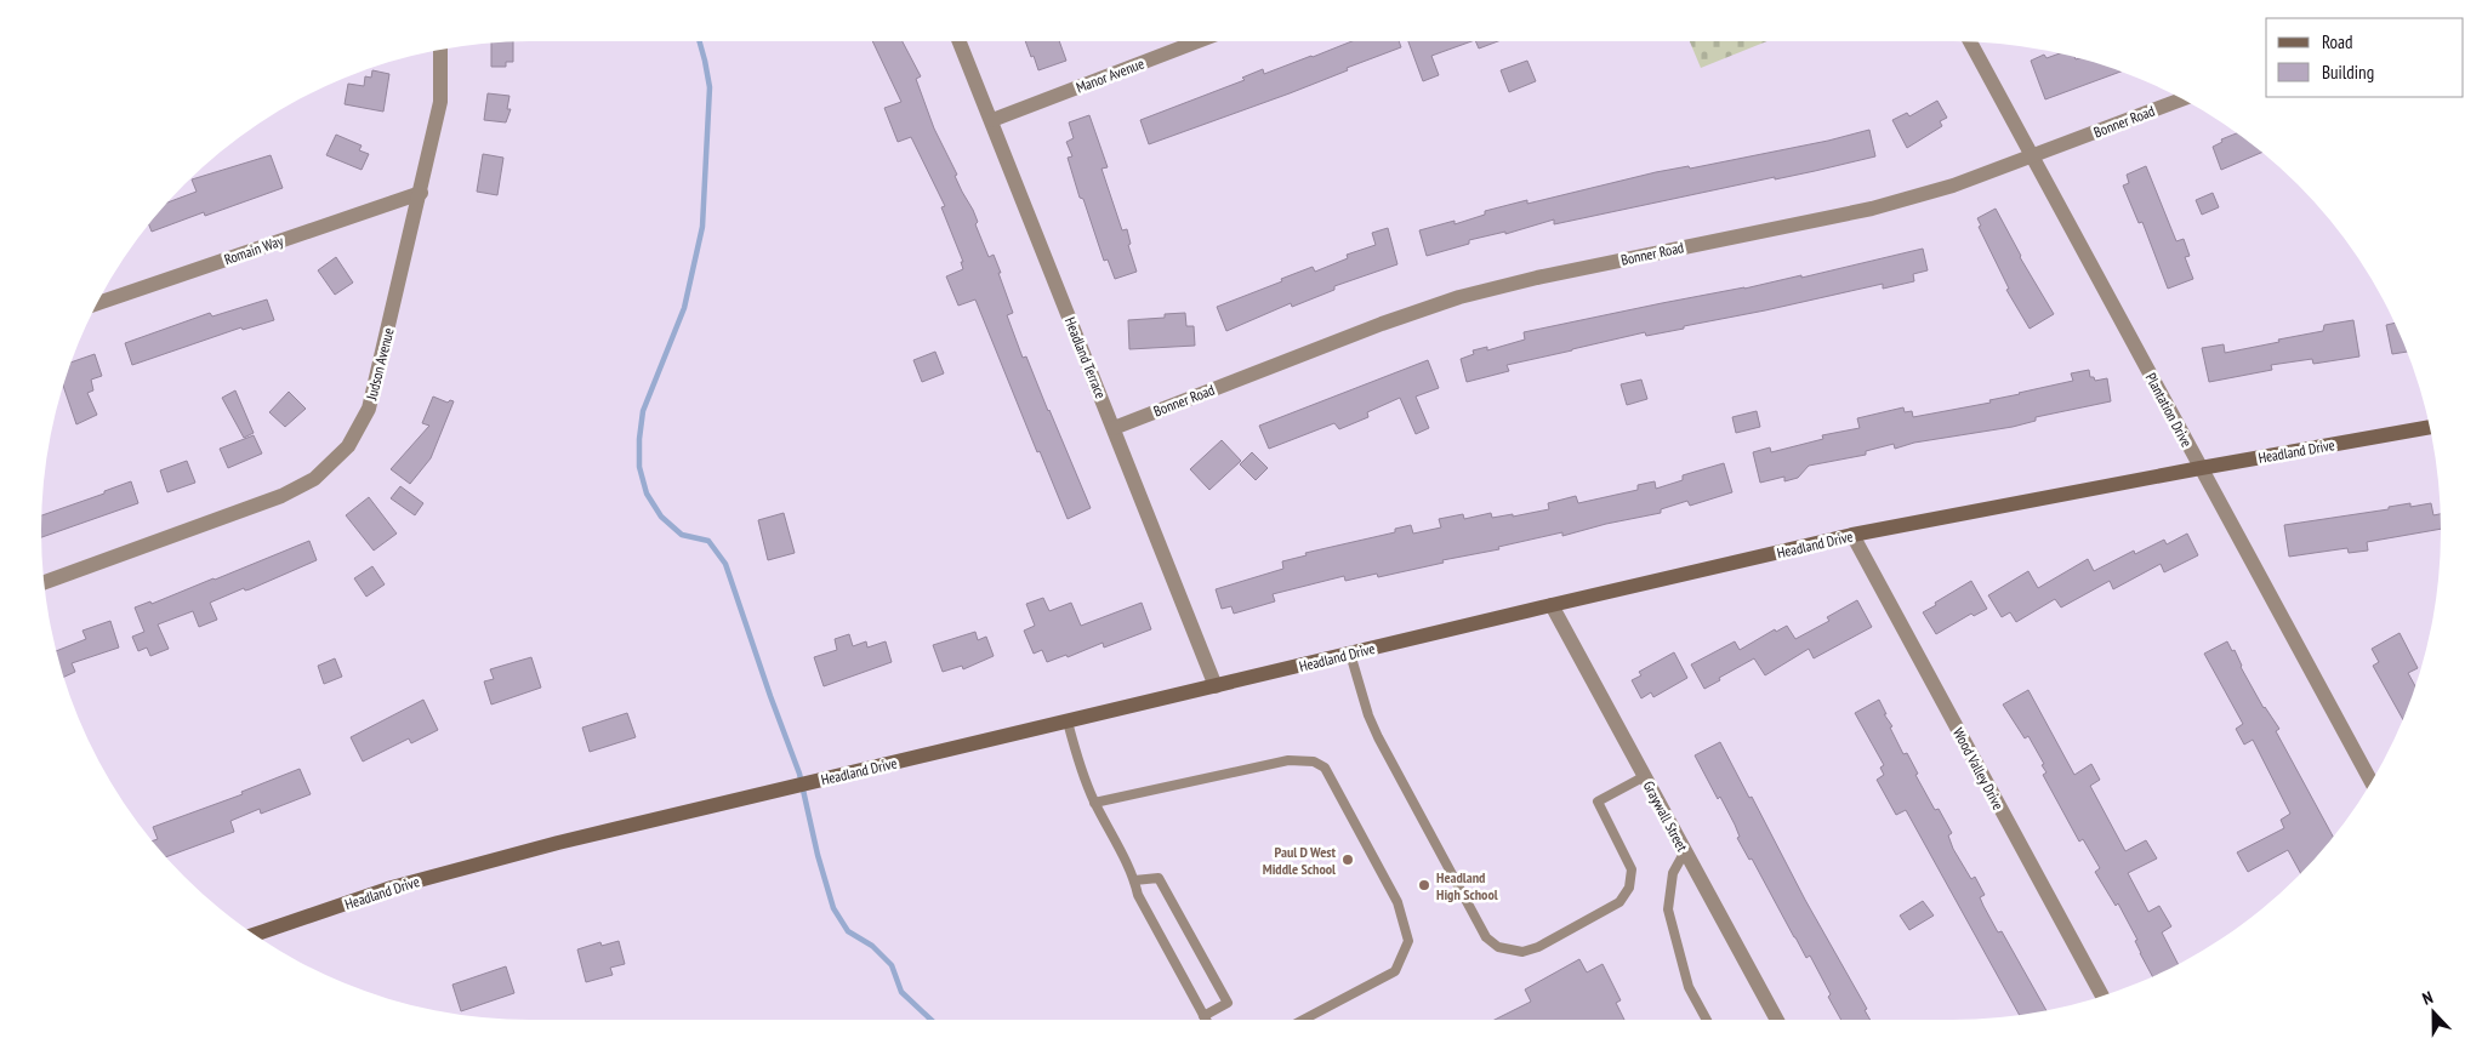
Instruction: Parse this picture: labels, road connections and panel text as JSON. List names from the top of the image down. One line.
{"streets":{"main road":["Headland Drive"],"street":["Manor Avenue","Bonner Road","Romain Way","Headland Terrace","Judson Avenue","Plantation Drive","Wood Valley Drive","Graywall Street"]},"crossings":[["Manor Avenue","Headland Terrace"],["Bonner Road","Headland Terrace"],["Bonner Road","Plantation Drive"],["Romain Way","Judson Avenue"],["Headland Terrace","Headland Drive"],["Plantation Drive","Headland Drive"],["Headland Drive","Wood Valley Drive"],["Headland Drive","Graywall Street"]],"places":["Paul D West Middle School","Headland High School"],"legend":["Road","Building"],"north":"top"}
